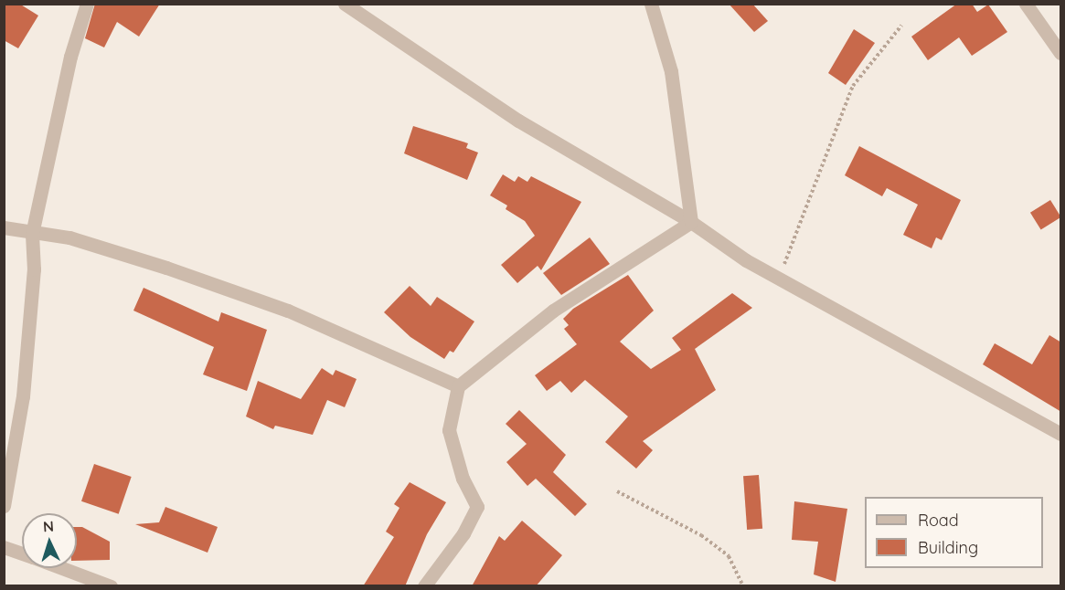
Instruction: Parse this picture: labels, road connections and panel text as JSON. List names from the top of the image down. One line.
{"legend":["Road","Building"],"north":"top"}
